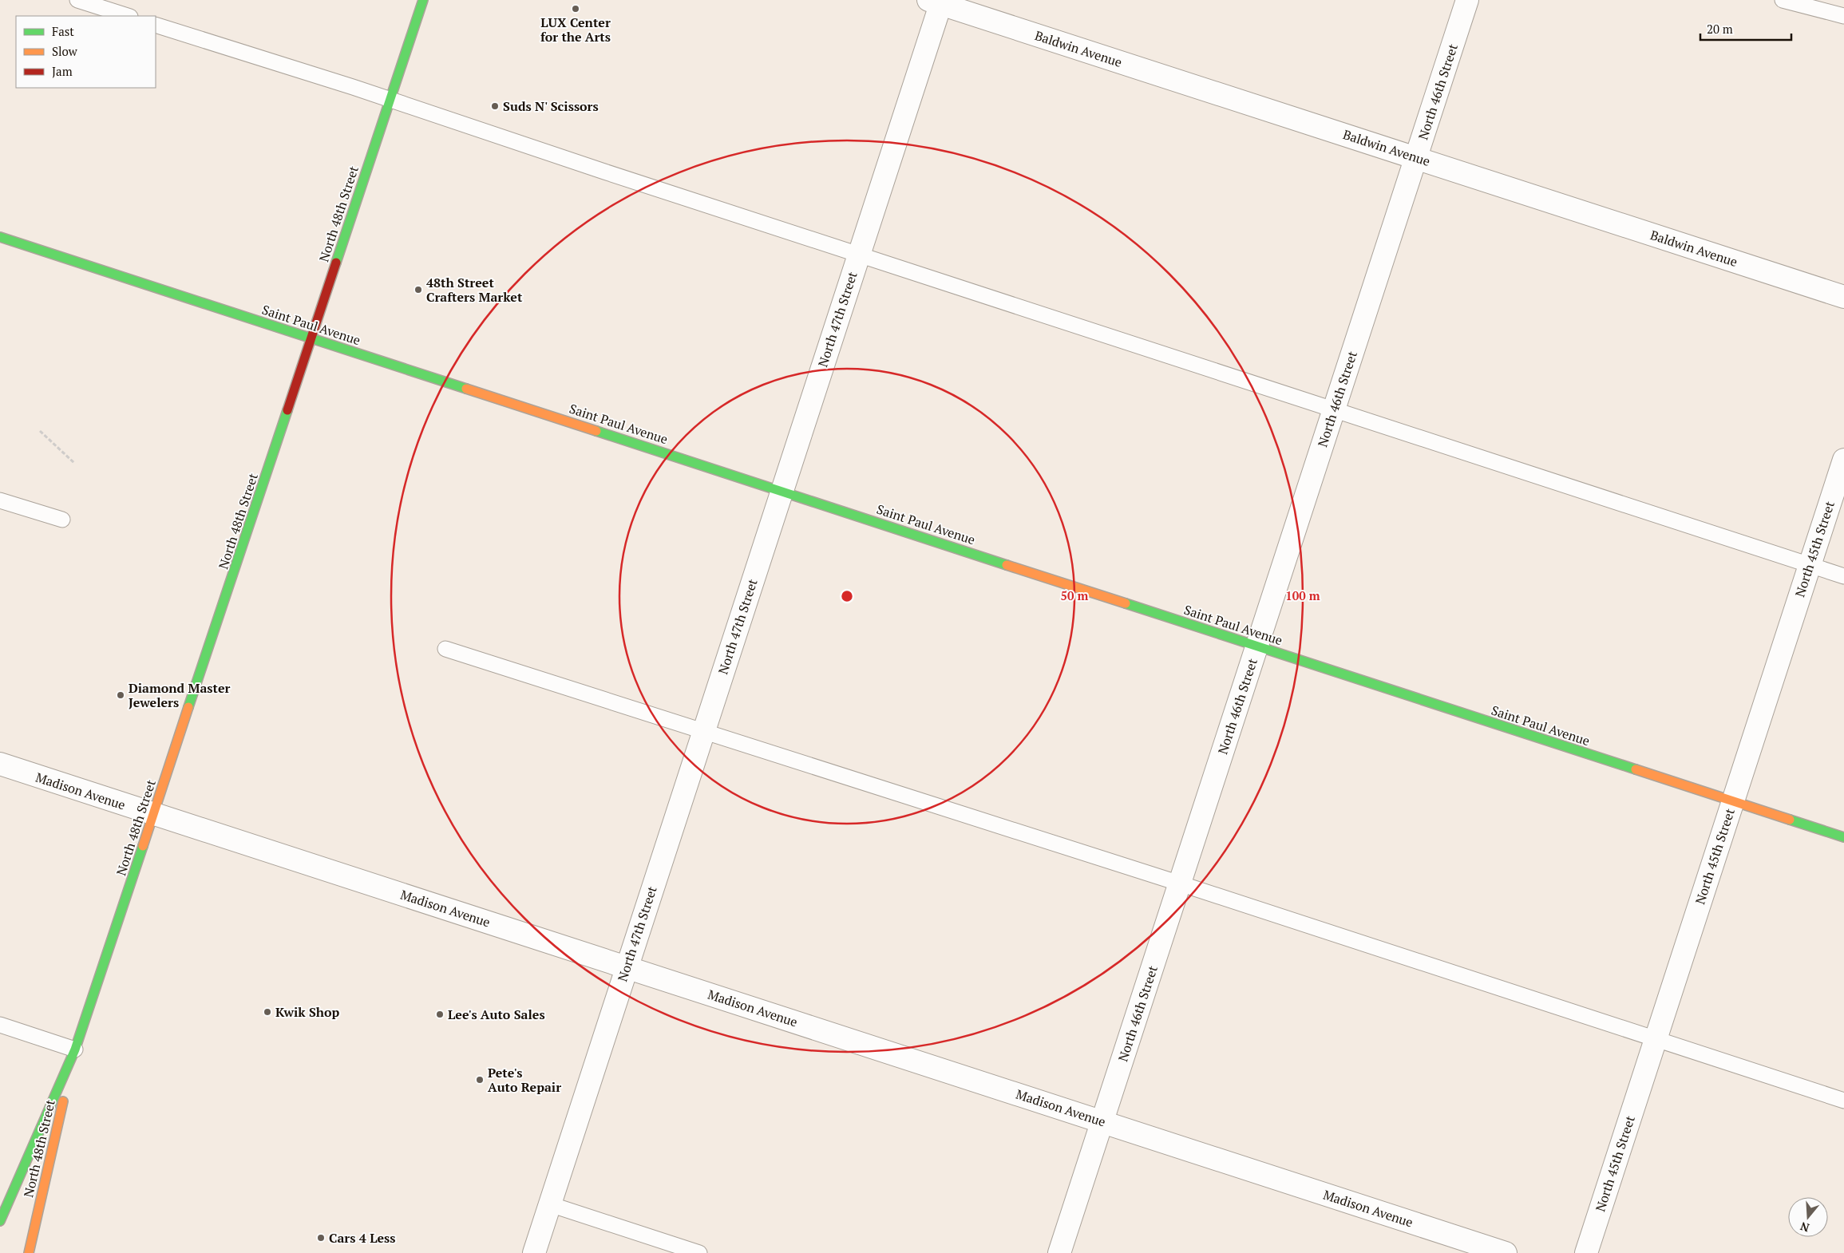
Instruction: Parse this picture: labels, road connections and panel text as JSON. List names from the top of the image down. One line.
{"streets":{"street":["Baldwin Avenue","North 46th Street","North 48th Street","North 47th Street","Saint Paul Avenue","North 45th Street","Madison Avenue"]},"crossings":[["Baldwin Avenue","North 46th Street"],["Baldwin Avenue","North 47th Street"],["North 46th Street","Saint Paul Avenue"],["North 46th Street","Madison Avenue"],["North 48th Street","Saint Paul Avenue"],["North 48th Street","Madison Avenue"],["North 47th Street","Saint Paul Avenue"],["North 47th Street","Madison Avenue"],["Saint Paul Avenue","North 45th Street"]],"places":["LUX Center for the Arts","Suds N' Scissors","48th Street Crafters Market","Diamond Master Jewelers","Kwik Shop","Lee's Auto Sales","Pete's Auto Repair","Cars 4 Less"],"legend":["Fast","Slow","Jam"],"scale_bar":"20 m","north":"bottom","rings":["50 m","100 m"]}
